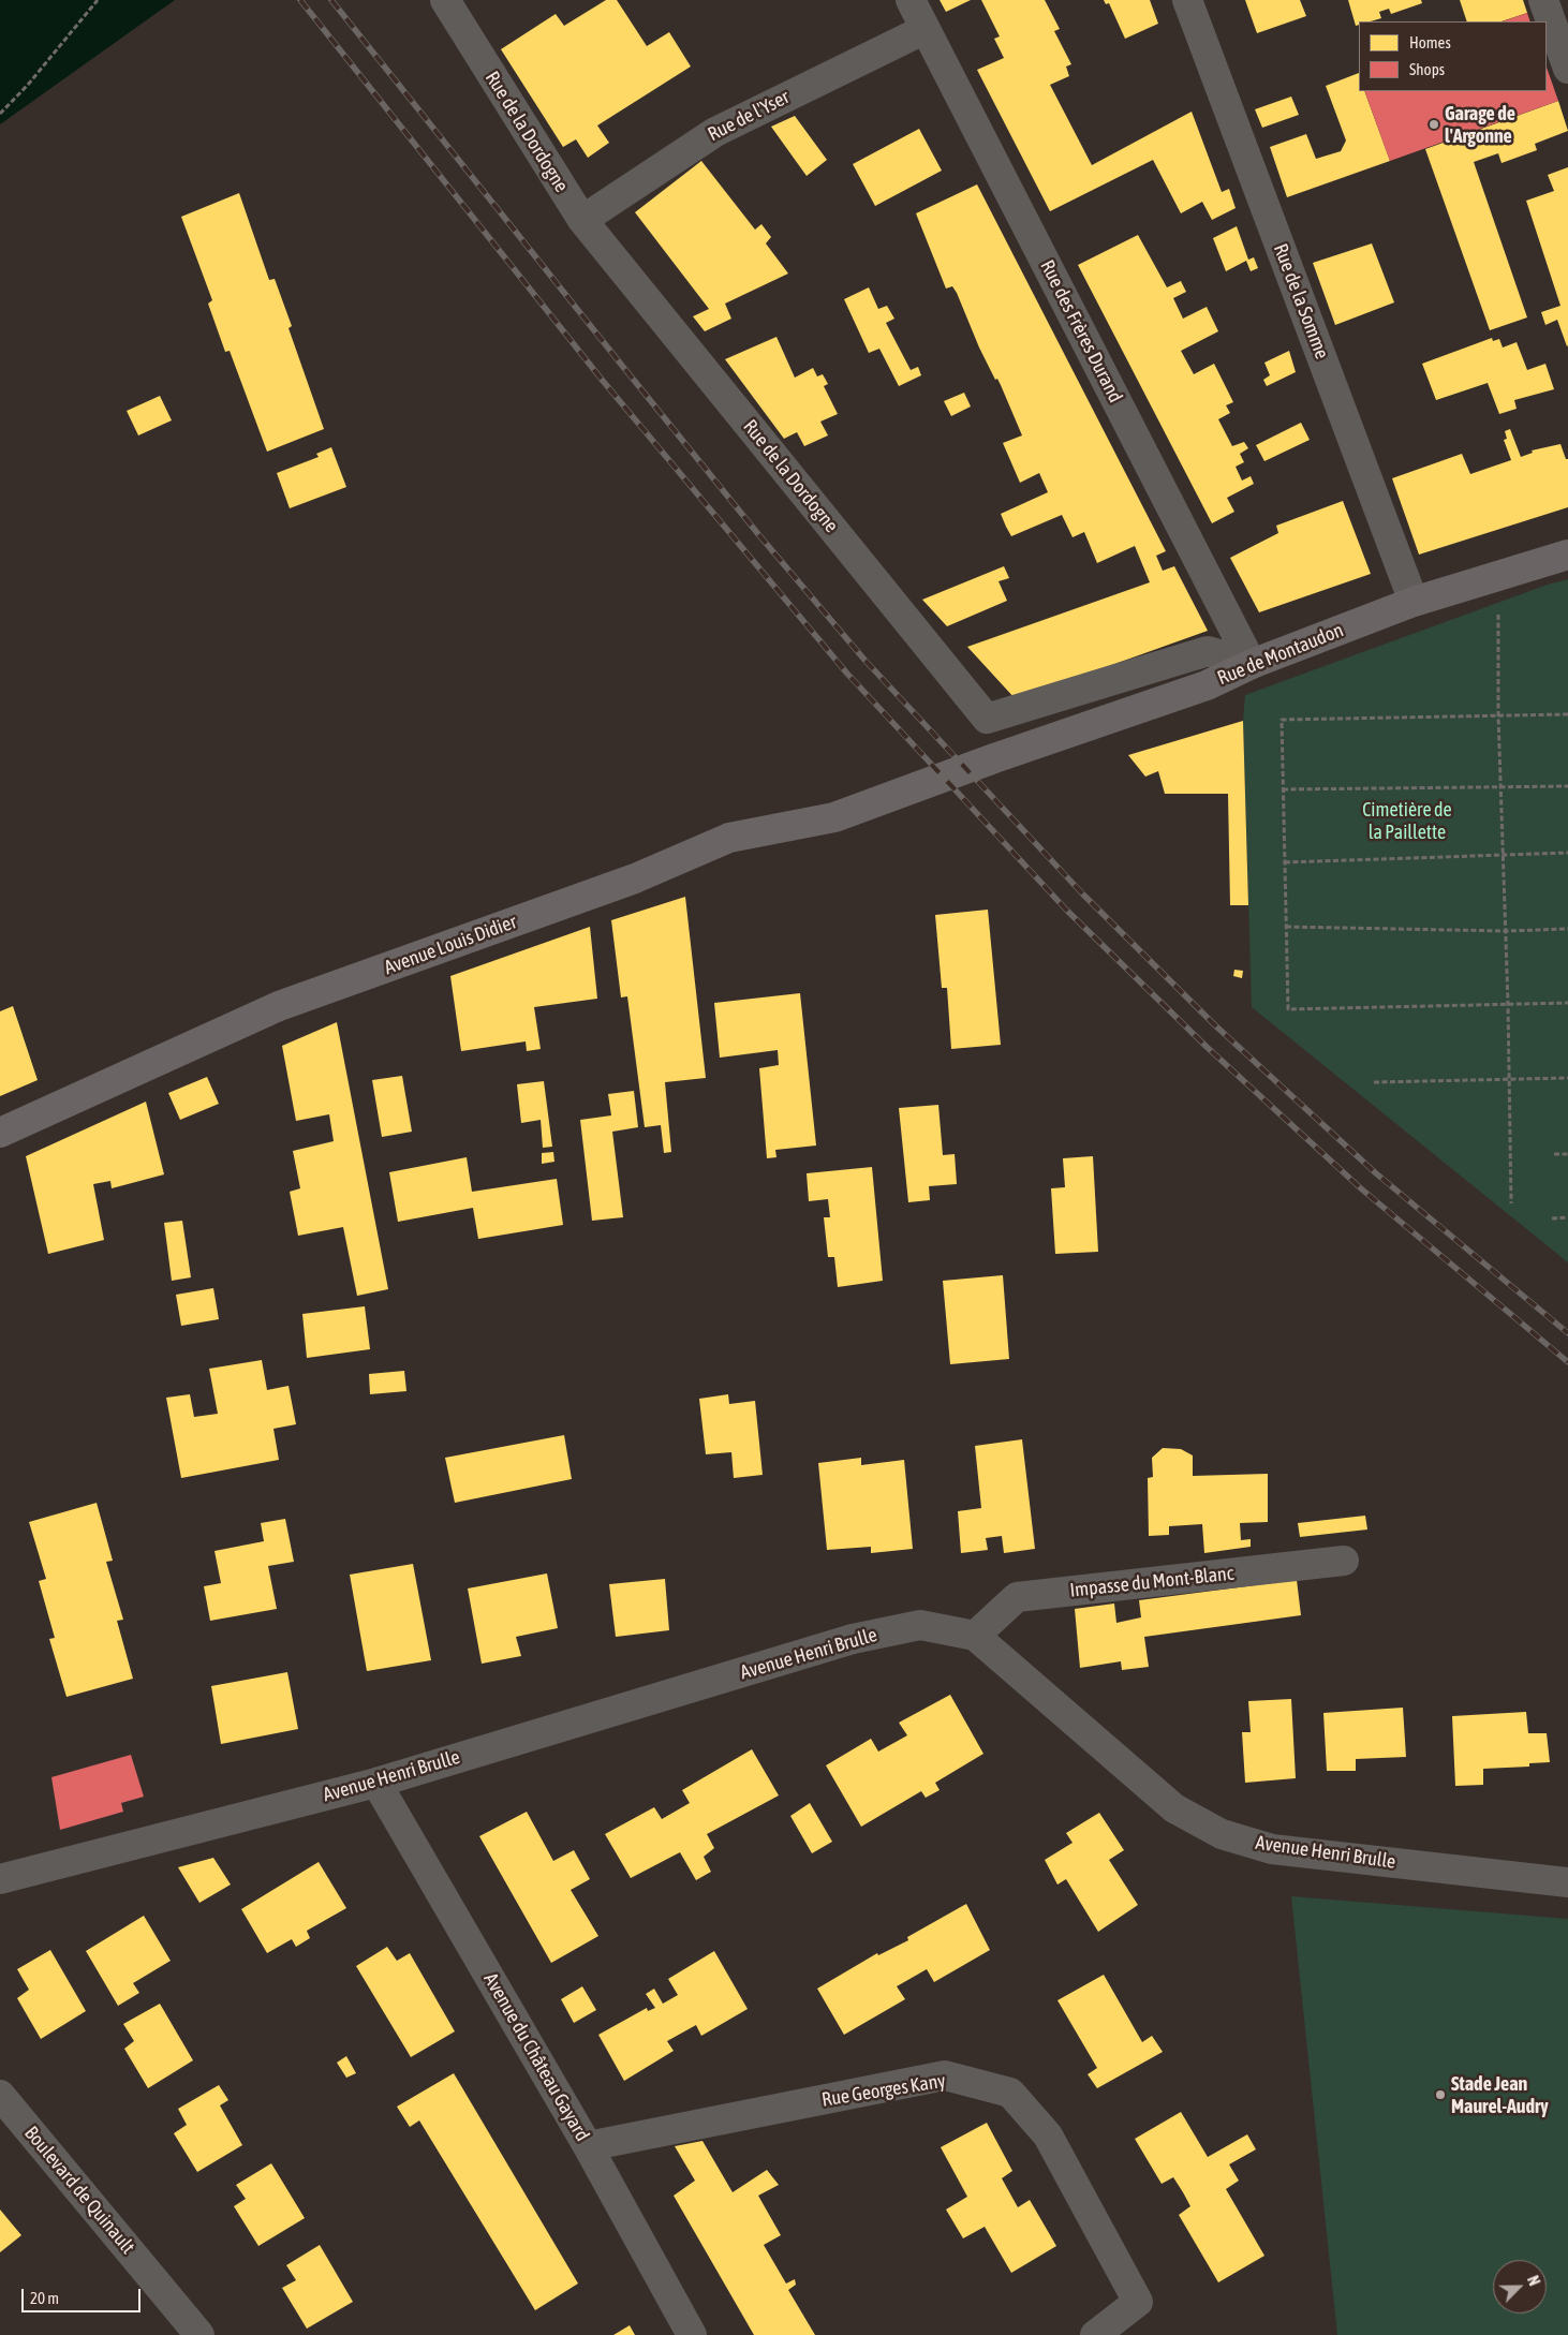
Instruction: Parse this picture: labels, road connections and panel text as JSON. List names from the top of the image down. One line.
{"streets":{"main road":["Rue de Montaudon","Avenue Louis Didier"],"street":["Rue de l'Yser","Rue de la Dordogne","Rue de la Somme","Rue des Frères Durand","Impasse du Mont-Blanc","Avenue Henri Brulle","Avenue du Château Gayard","Rue Georges Kany","Boulevard de Quinault"]},"crossings":[["Rue de l'Yser","Rue de la Dordogne"],["Rue de l'Yser","Rue des Frères Durand"],["Rue de la Dordogne","Rue des Frères Durand"],["Rue de la Dordogne","Rue de Montaudon"],["Rue de la Somme","Rue de Montaudon"],["Rue des Frères Durand","Rue de Montaudon"],["Rue de Montaudon","Avenue Louis Didier"],["Impasse du Mont-Blanc","Avenue Henri Brulle"],["Avenue Henri Brulle","Avenue du Château Gayard"],["Avenue du Château Gayard","Rue Georges Kany"]],"parks":["Cimetière de la Paillette"],"places":["Garage de l'Argonne","Stade Jean Maurel-Audry"],"legend":["Homes","Shops"],"scale_bar":"20 m","north":"top right"}
